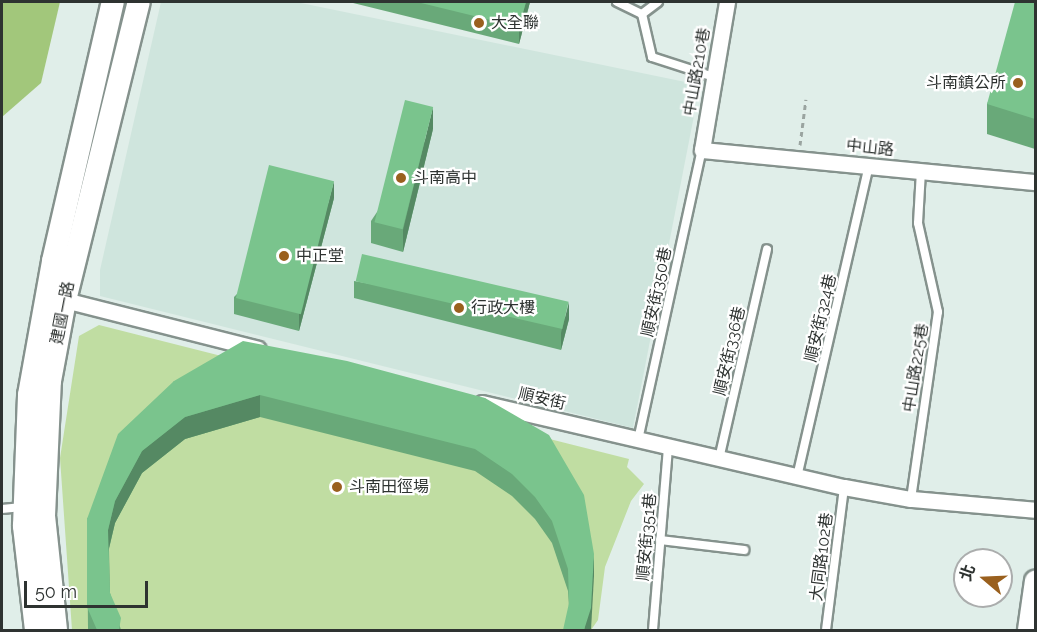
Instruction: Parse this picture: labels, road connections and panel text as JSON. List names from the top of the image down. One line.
{"streets":{"street":["中山路210巷","中山路","建國一路","順安街"],"lane":["順安街350巷","順安街324巷","順安街336巷","中山路225巷","順安街351巷","大同路102巷"]},"crossings":[["中山路210巷","中山路"],["中山路210巷","順安街350巷"],["中山路","順安街350巷"],["中山路","順安街324巷"],["中山路","中山路225巷"],["順安街350巷","順安街"],["順安街324巷","順安街"],["順安街336巷","順安街"],["中山路225巷","順安街"],["順安街","順安街351巷"],["順安街","大同路102巷"]],"places":["大全聯","斗南鎮公所","斗南高中","中正堂","行政大樓","斗南田徑場"],"scale_bar":"50 m","north":"left"}
